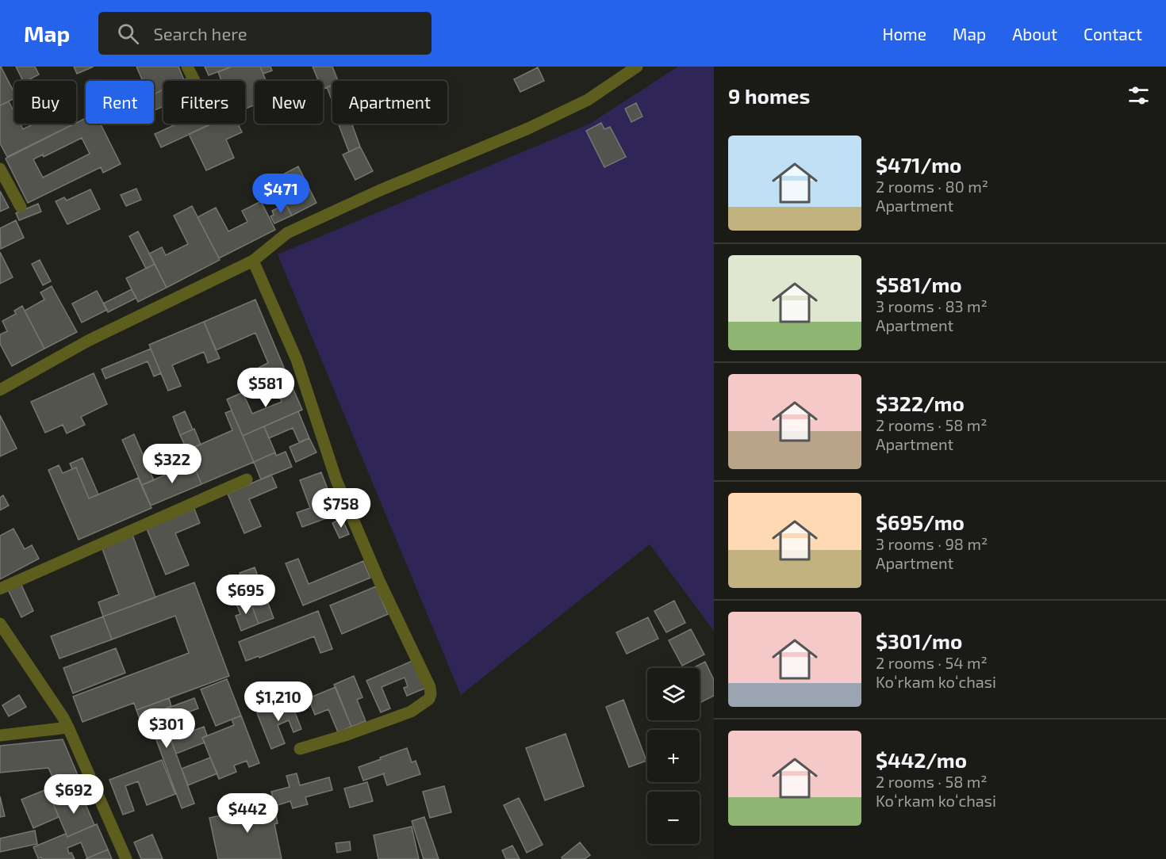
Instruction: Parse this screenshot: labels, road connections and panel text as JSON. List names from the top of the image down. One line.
{"page":{"header":"Map","search":"Search here","nav":["Home","Map","About","Contact"],"heading":"9 homes","chip":["Buy","Rent","Filters","New","Apartment"],"list":[{"name":"$471/mo","note":"2 rooms · 80 m² · Apartment"},{"name":"$581/mo","note":"3 rooms · 83 m² · Apartment"},{"name":"$322/mo","note":"2 rooms · 58 m² · Apartment"},{"name":"$695/mo","note":"3 rooms · 98 m² · Apartment"},{"name":"$301/mo","note":"2 rooms · 54 m² · Koʻrkam koʻchasi"},{"name":"$442/mo","note":"2 rooms · 58 m² · Koʻrkam koʻchasi"}],"price":["$471","$581","$322","$758","$695","$1,210","$301","$692","$442"],"map_buttons":["+","−"]}}
